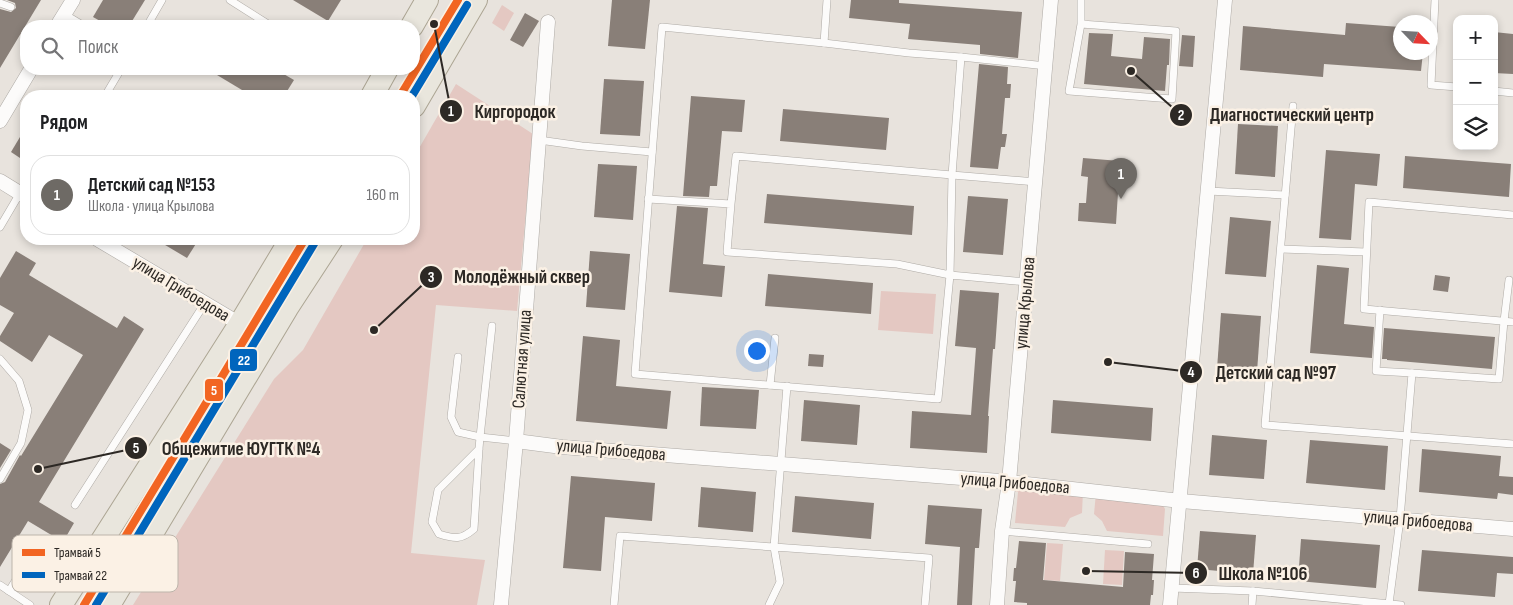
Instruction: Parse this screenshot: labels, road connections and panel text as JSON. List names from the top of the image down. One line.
{"streets":{"street":["улица Грибоедова","улица Крылова","Салютная улица"]},"crossings":[["улица Грибоедова","улица Крылова"],["улица Грибоедова","Салютная улица"]],"places":["Киргородок","Диагностический центр","Молодёжный сквер","Детский сад №97","Общежитие ЮУГТК №4","Школа №106"],"lines":["tram line 5","tram line 22"],"legend":["Трамвай 5","Трамвай 22"],"north":"bottom right","page":{"map_buttons":["+","−"],"search":"Поиск","heading":"Рядом","list":[{"mark":"1","name":"Детский сад №153","note":"Школа · улица Крылова","value":"160 m"}],"pins":"1"}}
